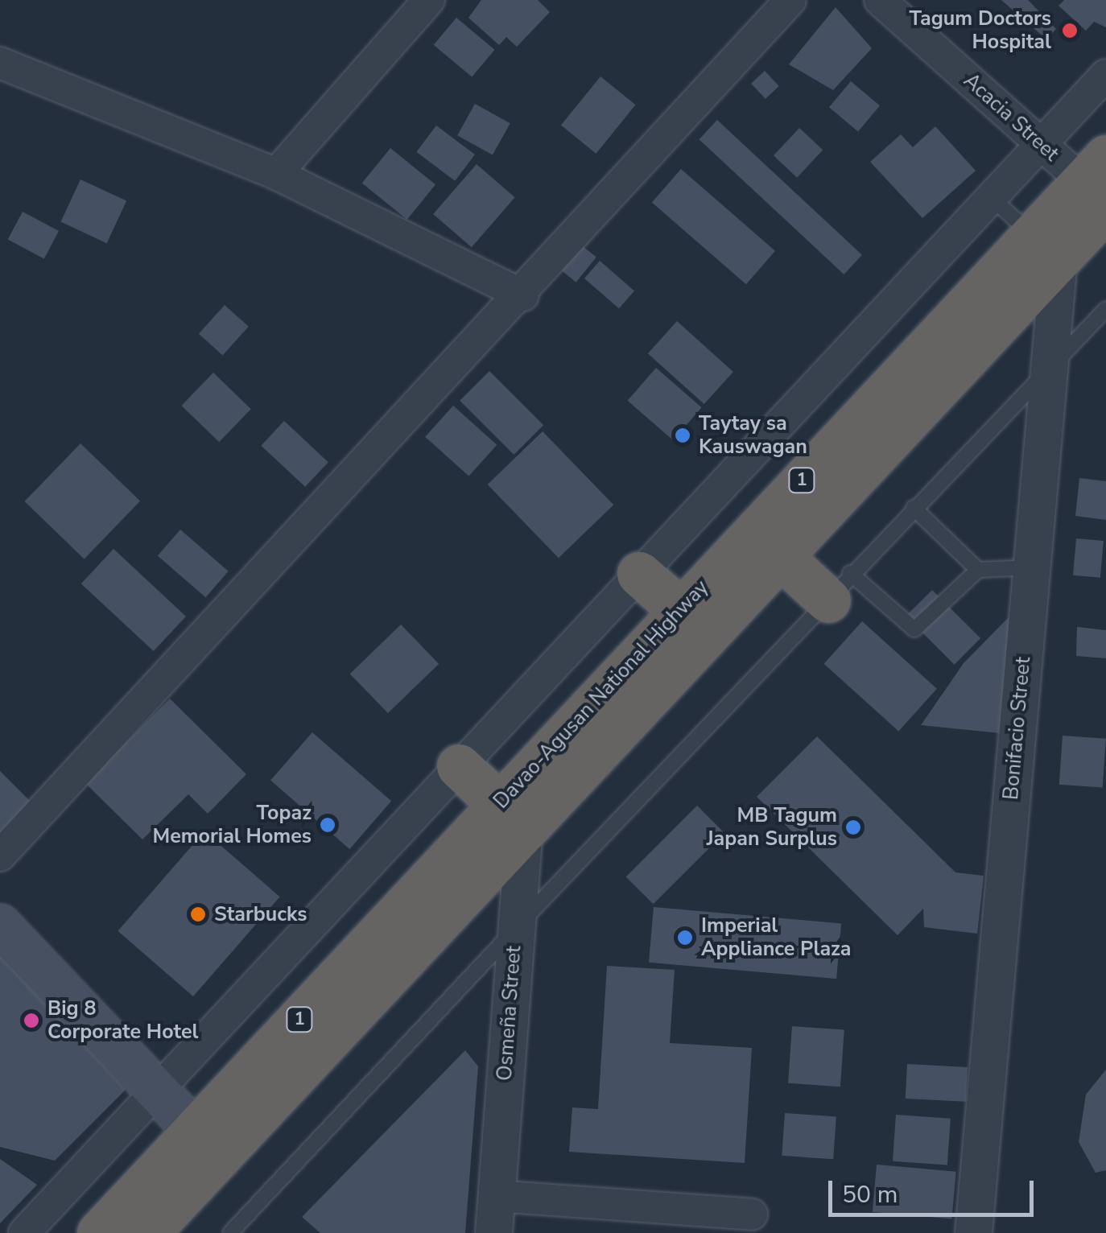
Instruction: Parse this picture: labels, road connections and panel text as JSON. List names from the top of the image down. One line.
{"streets":{"highway":["1","Davao-Agusan National Highway"],"street":["Acacia Street","Bonifacio Street","Osmeña Street"]},"crossings":[["Acacia Street","Davao-Agusan National Highway"],["Davao-Agusan National Highway","Bonifacio Street"],["Davao-Agusan National Highway","Osmeña Street"]],"places":["Tagum Doctors Hospital","Taytay sa Kauswagan","Topaz Memorial Homes","MB Tagum Japan Surplus","Starbucks","Imperial Appliance Plaza","Big 8 Corporate Hotel"],"scale_bar":"50 m"}
